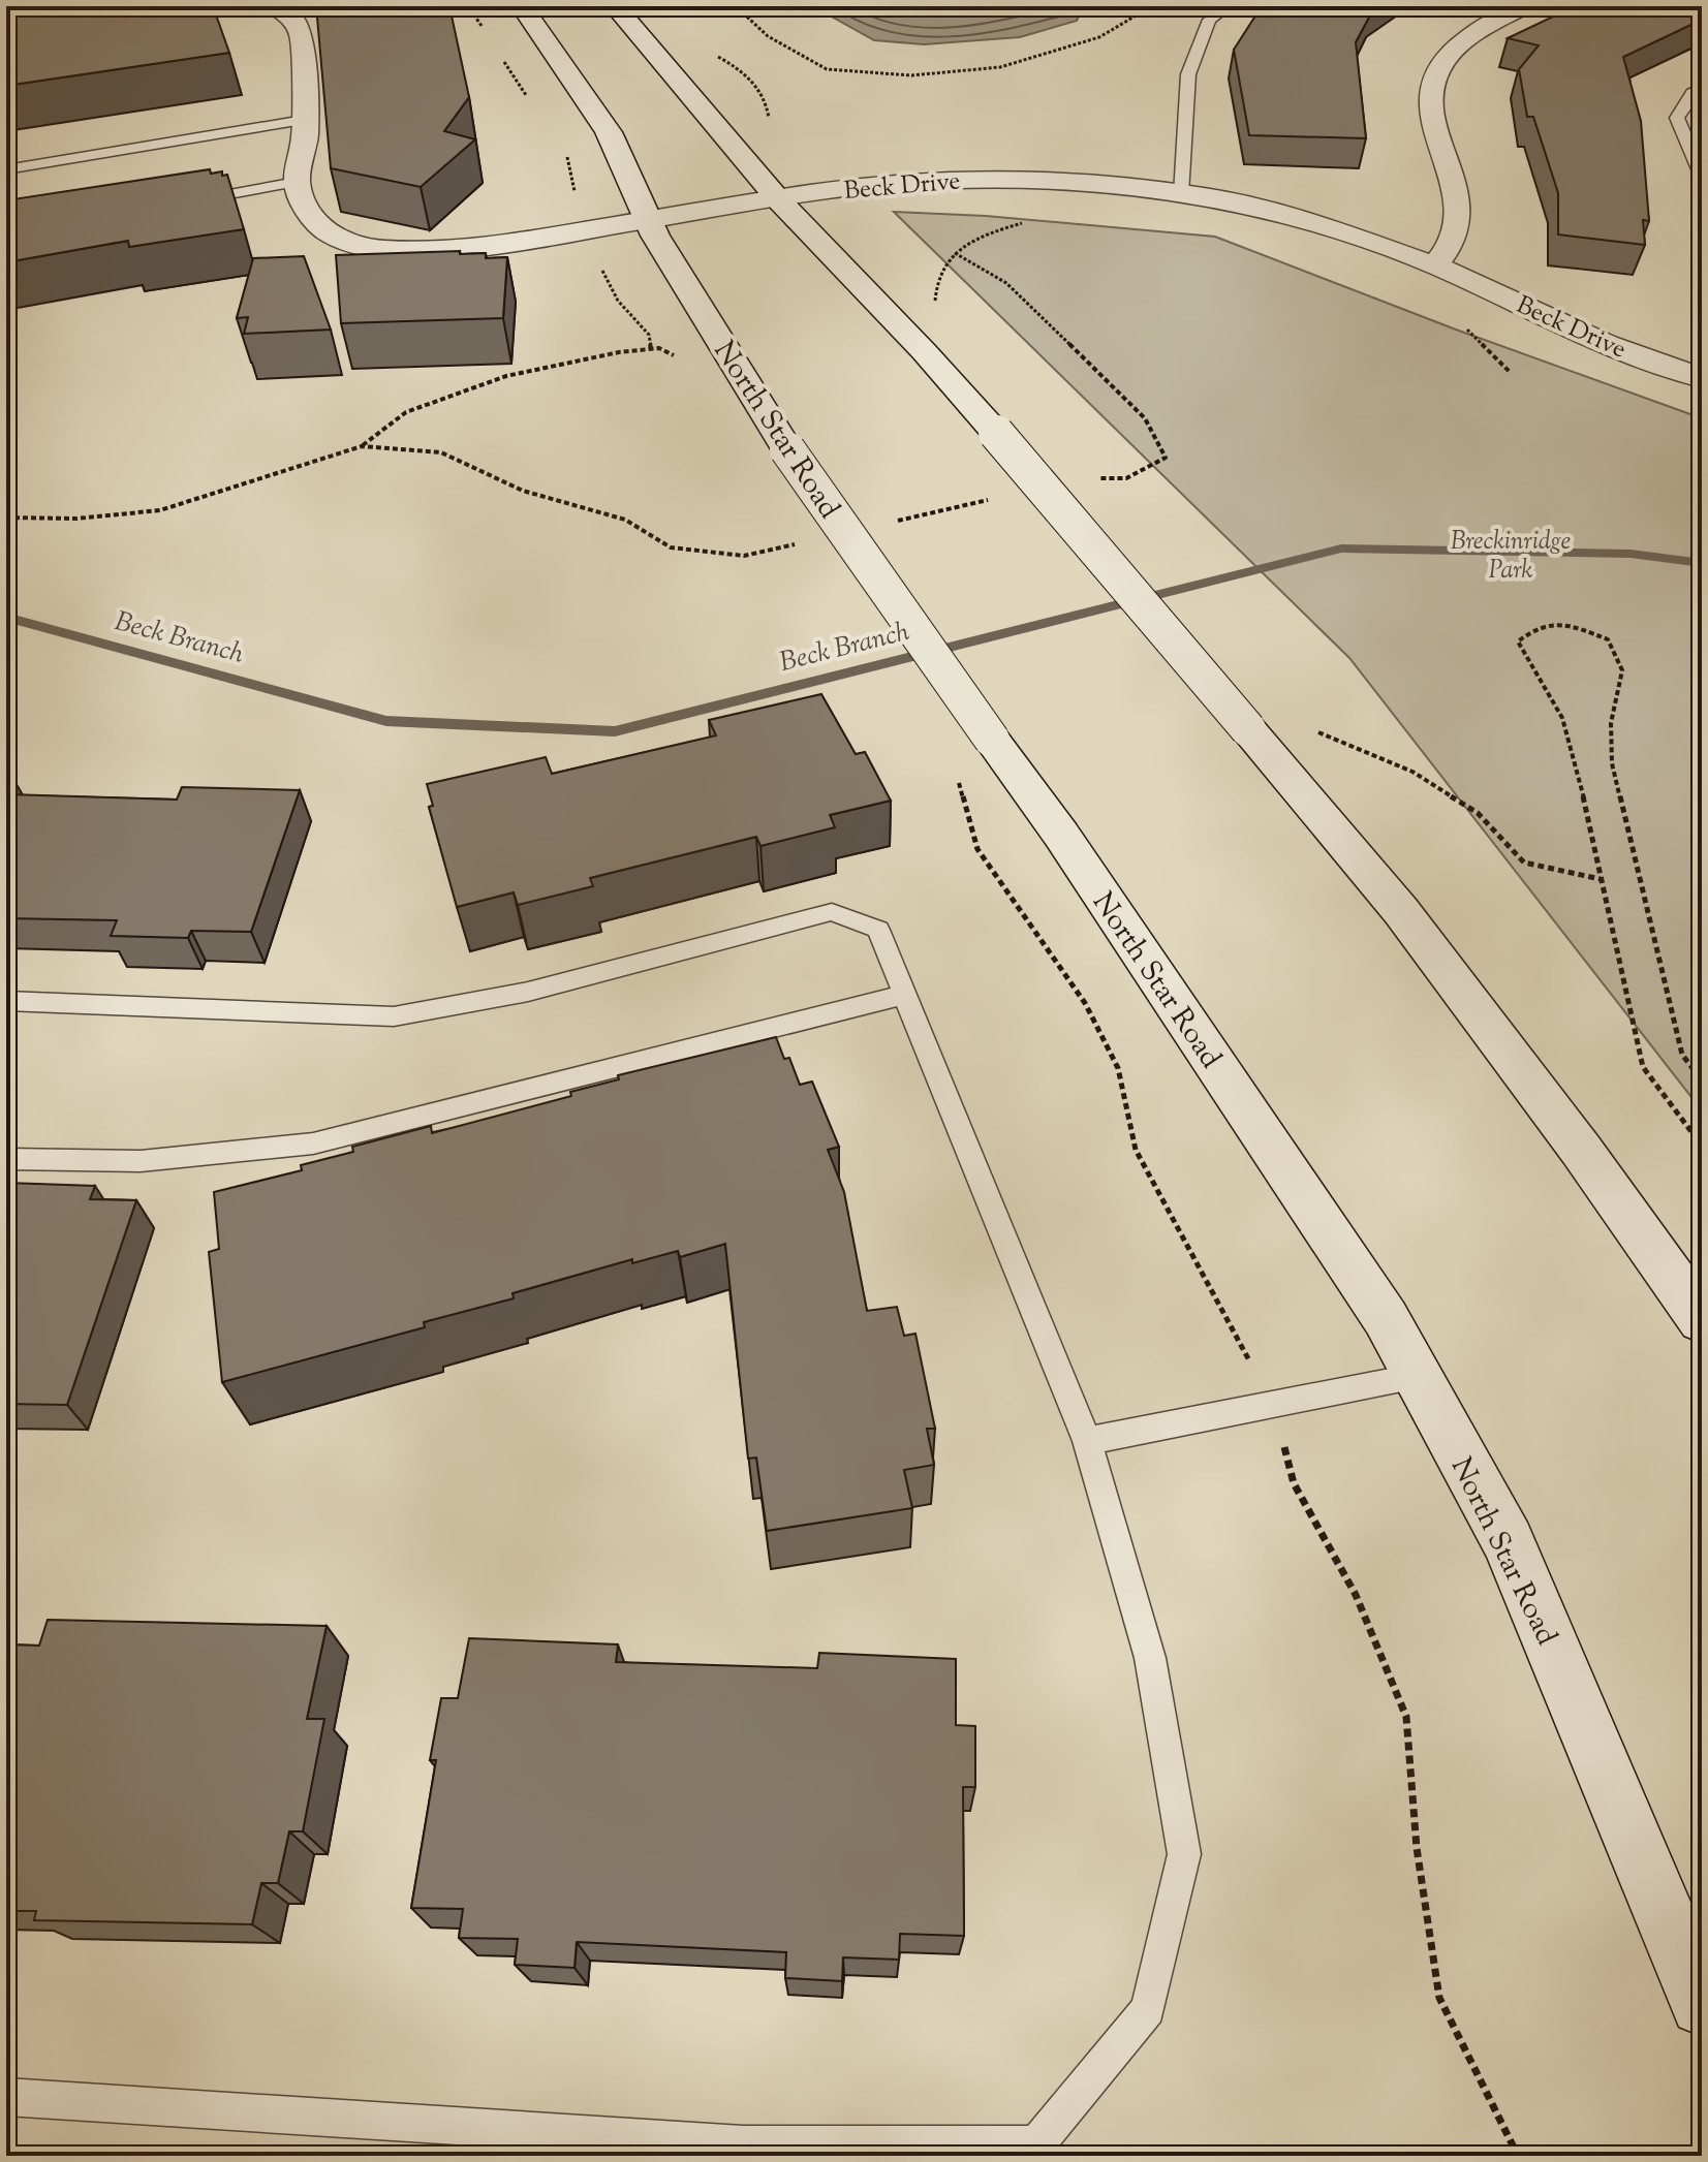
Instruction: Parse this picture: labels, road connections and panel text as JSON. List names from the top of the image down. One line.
{"streets":{"main road":["Beck Drive","North Star Road"]},"crossings":[["Beck Drive","North Star Road"]],"water":["Beck Branch"],"parks":["Breckinridge Park"]}
